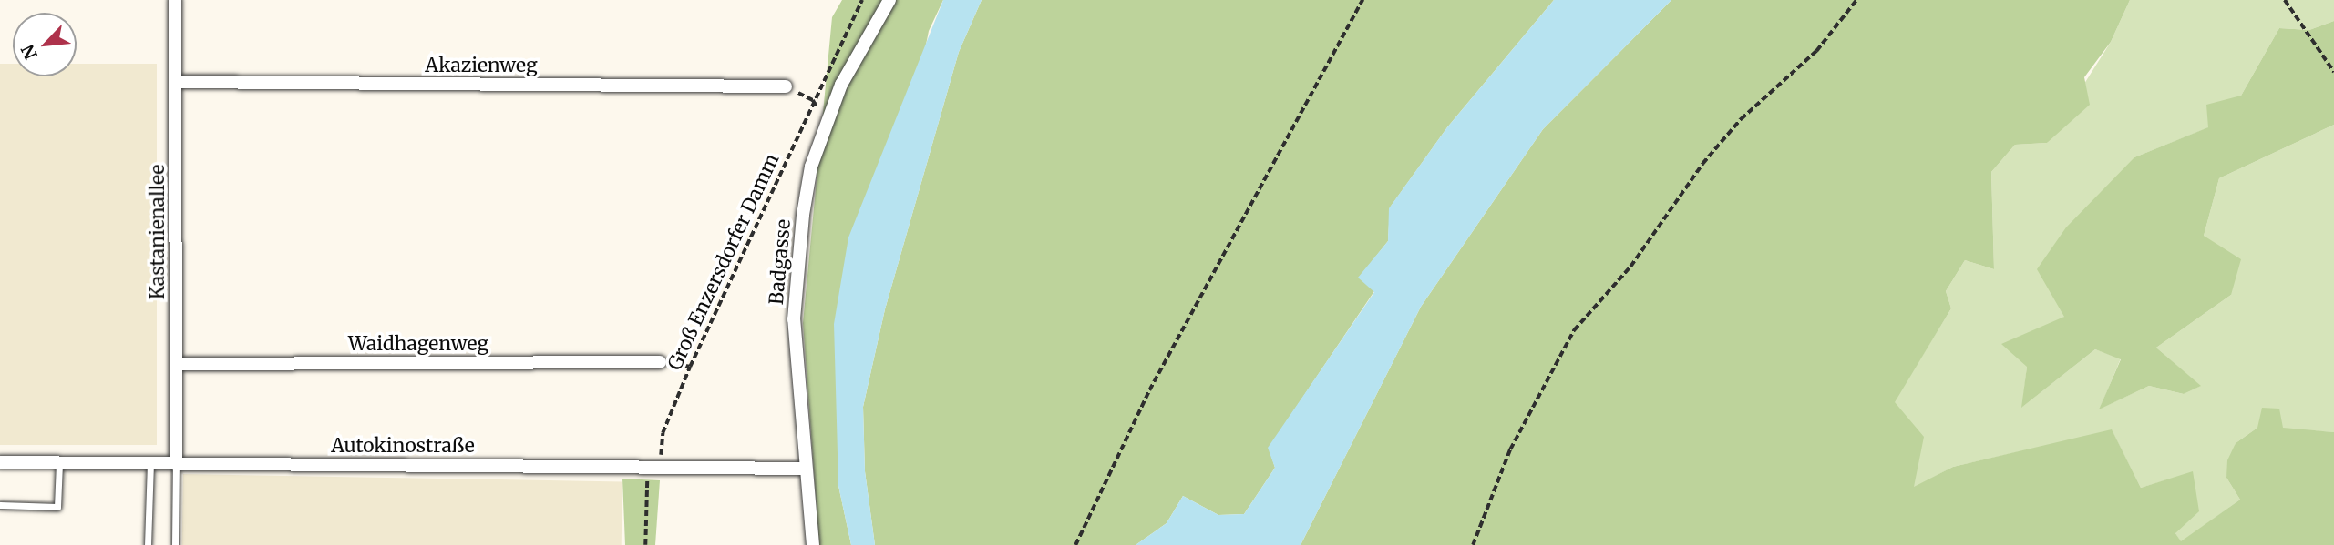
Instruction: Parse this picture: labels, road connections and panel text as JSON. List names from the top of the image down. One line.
{"streets":{"street":["Akazienweg","Kastanienallee","Badgasse","Waidhagenweg","Autokinostraße"],"path":["Groß Enzersdorfer Damm"]},"crossings":[["Akazienweg","Kastanienallee"],["Kastanienallee","Waidhagenweg"],["Kastanienallee","Autokinostraße"],["Groß Enzersdorfer Damm","Autokinostraße"],["Badgasse","Autokinostraße"]],"north":"bottom left"}
